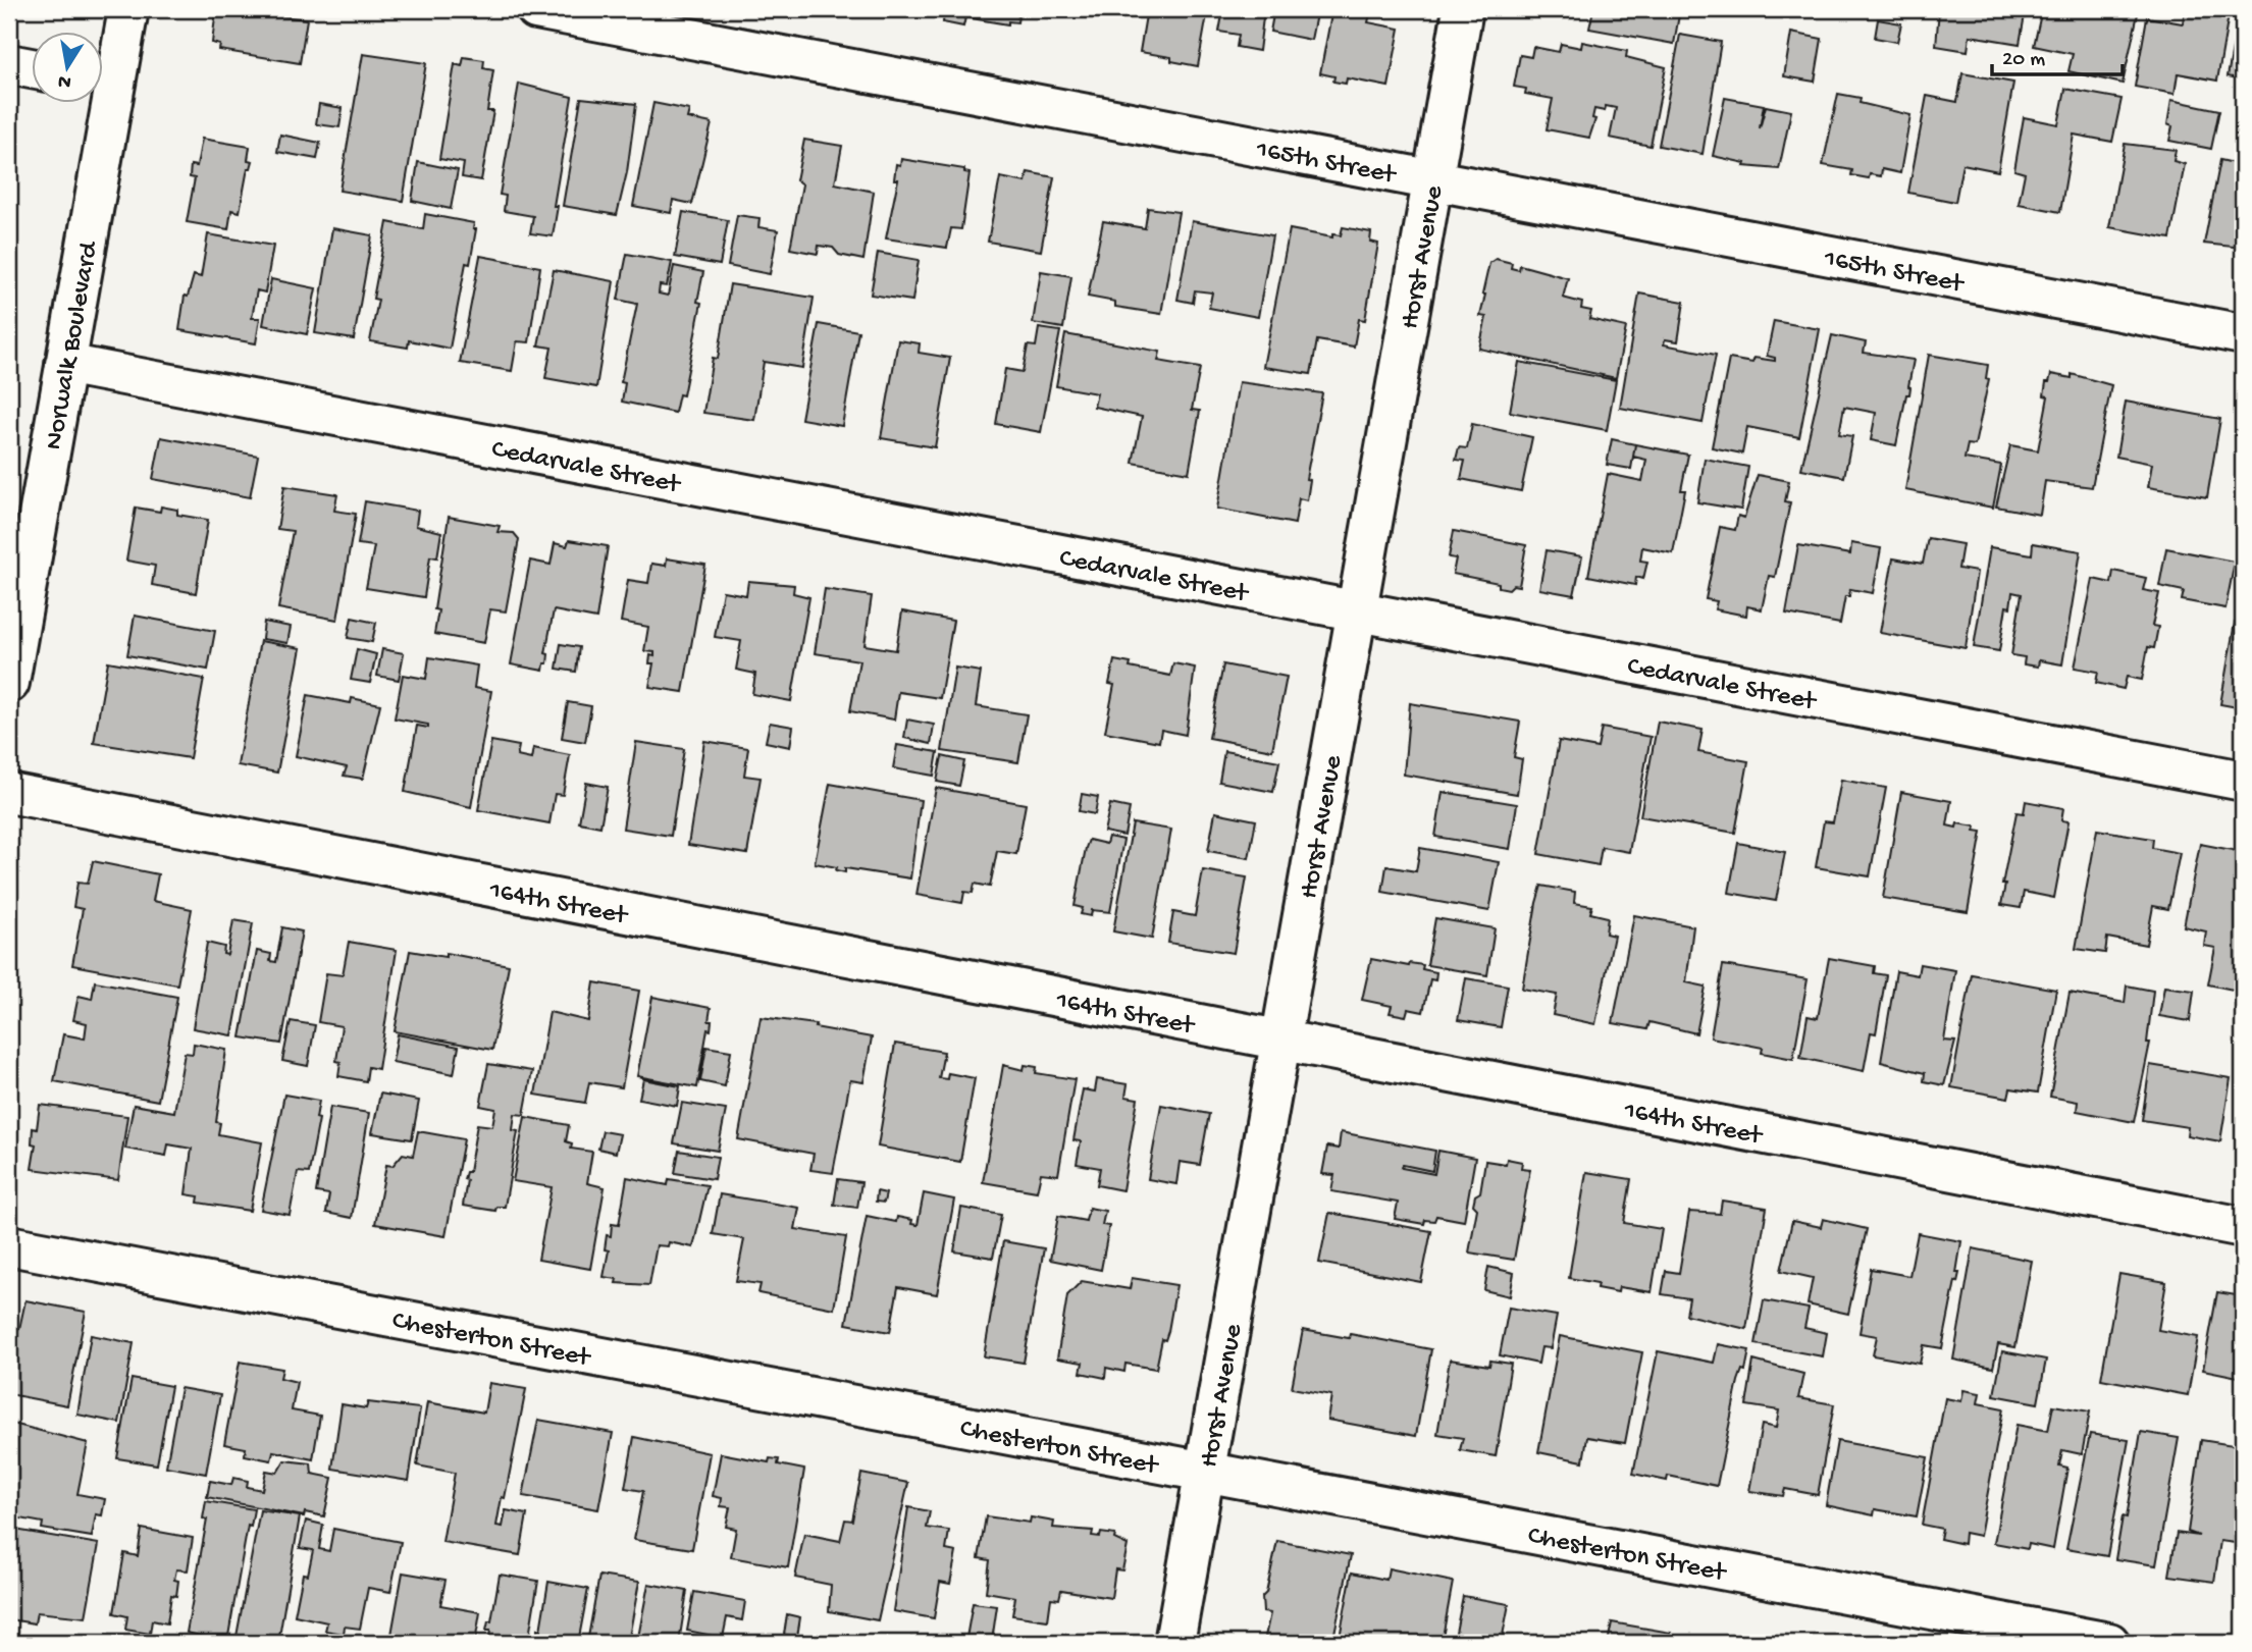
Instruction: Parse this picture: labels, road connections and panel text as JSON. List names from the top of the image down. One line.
{"streets":{"street":["165th Street","Horst Avenue","Norwalk Boulevard","Cedarvale Street","164th Street","Chesterton Street"]},"crossings":[["165th Street","Horst Avenue"],["Horst Avenue","Cedarvale Street"],["Horst Avenue","164th Street"],["Horst Avenue","Chesterton Street"],["Norwalk Boulevard","Cedarvale Street"]],"scale_bar":"20 m","north":"bottom"}
